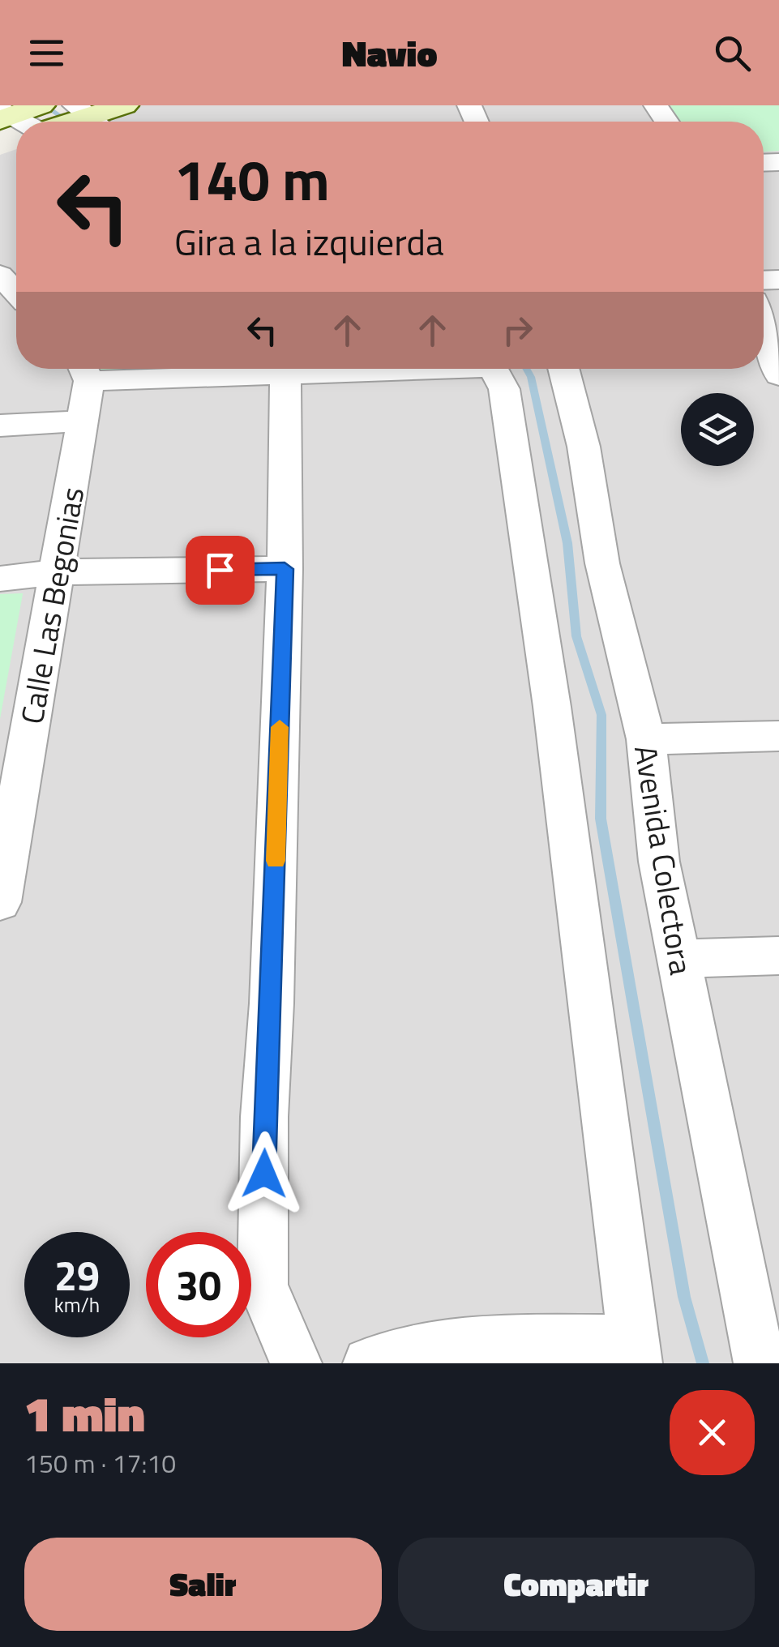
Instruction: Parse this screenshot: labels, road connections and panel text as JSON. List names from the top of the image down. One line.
{"streets":{"street":["Calle Las Begonias","Avenida Colectora"]},"page":{"header":"Navio","turn":["140 m","Gira a la izquierda"],"speed":"29 km/h","limit":"30","heading":["1 min","150 m · 17:10"],"buttons":["Salir","Compartir"]}}
